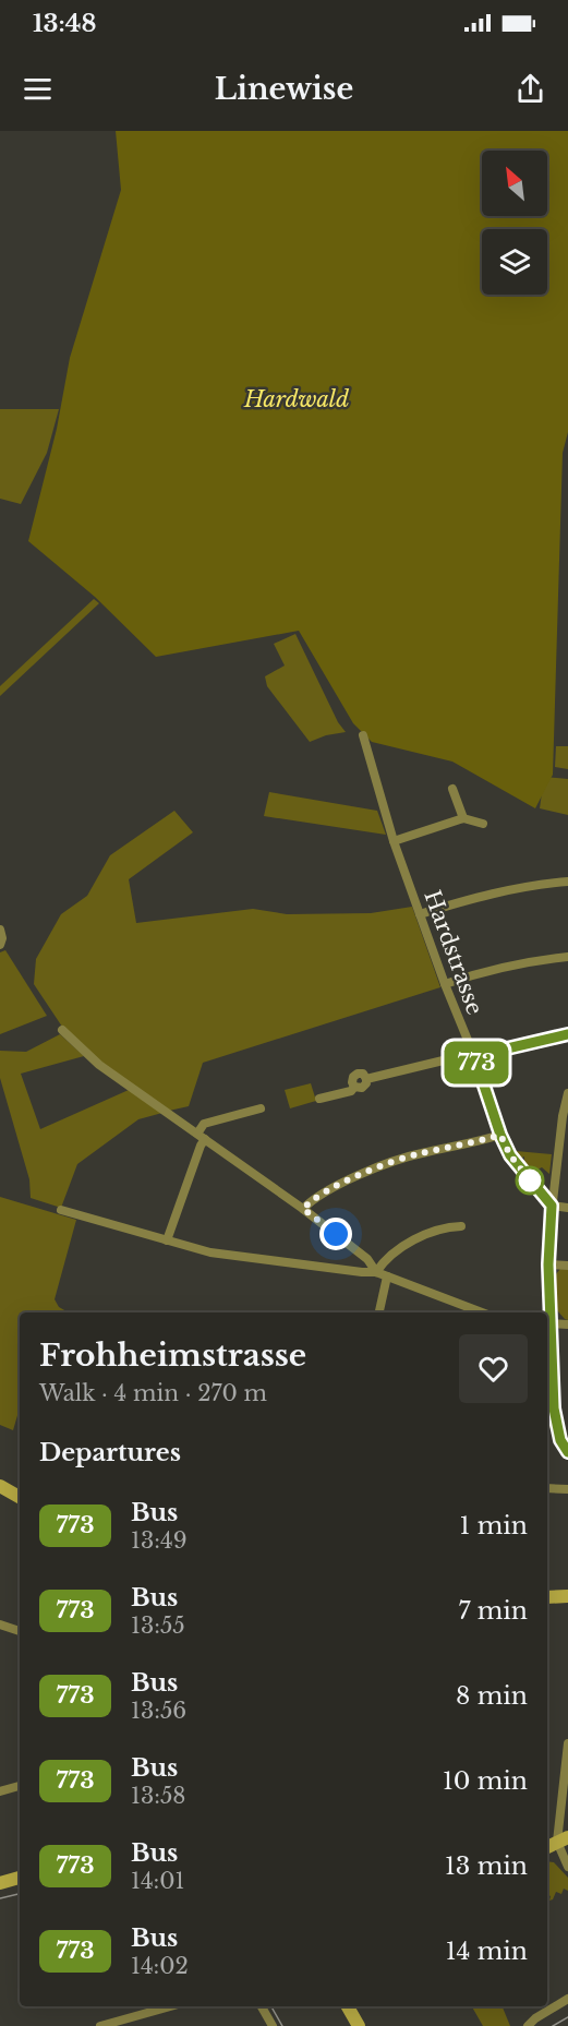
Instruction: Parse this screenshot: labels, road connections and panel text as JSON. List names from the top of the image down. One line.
{"streets":{"street":["Hardstrasse"]},"parks":["Hardwald"],"lines":["bus line 773"],"north":"top left","page":{"status":"13:48","header":"Linewise","on_map":"773","heading":[["Frohheimstrasse","Walk · 4 min · 270 m"],"Departures"],"list":[{"mark":"773","name":"Bus","note":"13:49","value":"1 min"},{"mark":"773","name":"Bus","note":"13:55","value":"7 min"},{"mark":"773","name":"Bus","note":"13:56","value":"8 min"},{"mark":"773","name":"Bus","note":"13:58","value":"10 min"},{"mark":"773","name":"Bus","note":"14:01","value":"13 min"},{"mark":"773","name":"Bus","note":"14:02","value":"14 min"}]}}
